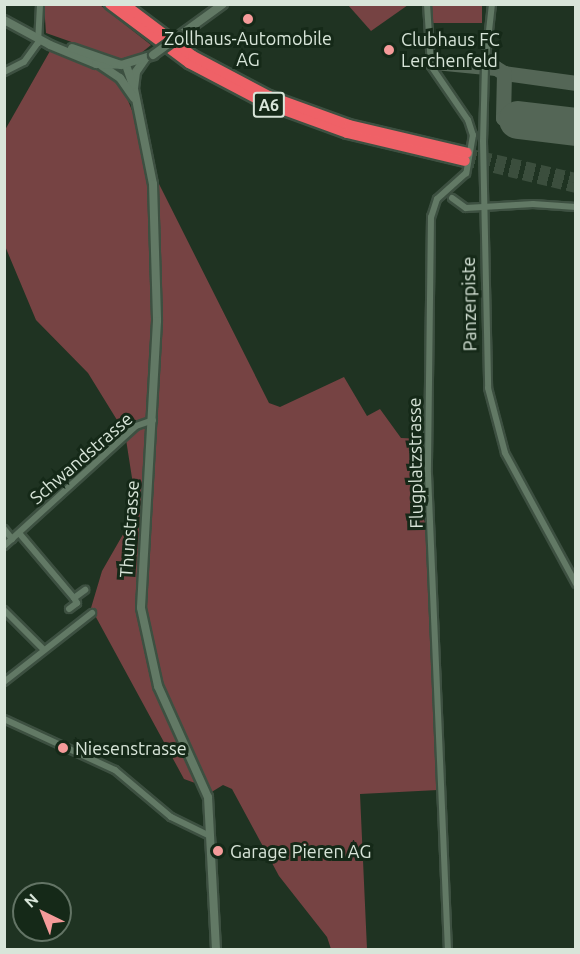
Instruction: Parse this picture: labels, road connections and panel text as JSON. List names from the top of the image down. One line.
{"streets":{"highway":["A6"],"street":["Panzerpiste","Schwandstrasse","Flugplatzstrasse","Thunstrasse"]},"crossings":[["Schwandstrasse","Thunstrasse"]],"places":["Zollhaus-Automobile AG","Clubhaus FC Lerchenfeld","Niesenstrasse","Garage Pieren AG"],"north":"top left"}
